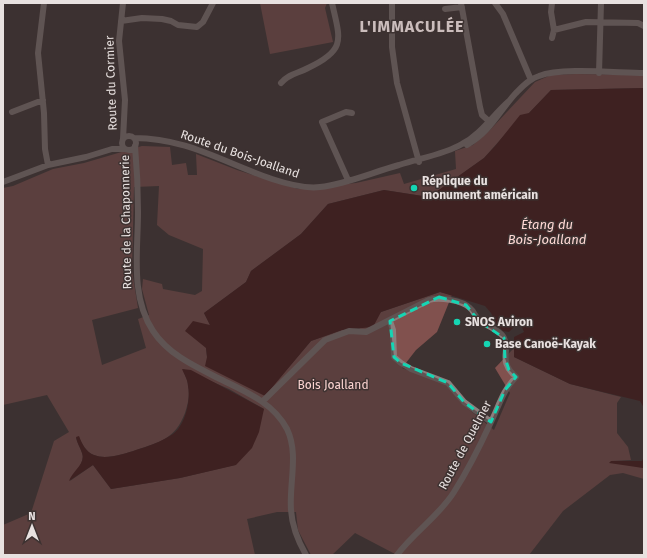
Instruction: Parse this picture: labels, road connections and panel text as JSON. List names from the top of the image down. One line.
{"streets":{"street":["Route du Cormier","Route du Bois-Joalland","Route de la Chaponnerie","Route de Quelmer"]},"crossings":[["Route du Cormier","Route de la Chaponnerie"],["Route du Bois-Joalland","Route de la Chaponnerie"]],"districts":["L'IMMACULÉE"],"water":["Étang du Bois-Joalland"],"parks":["Bois Joalland"],"places":["Réplique du monument américain","SNOS Aviron","Base Canoë-Kayak"],"north":"top"}
